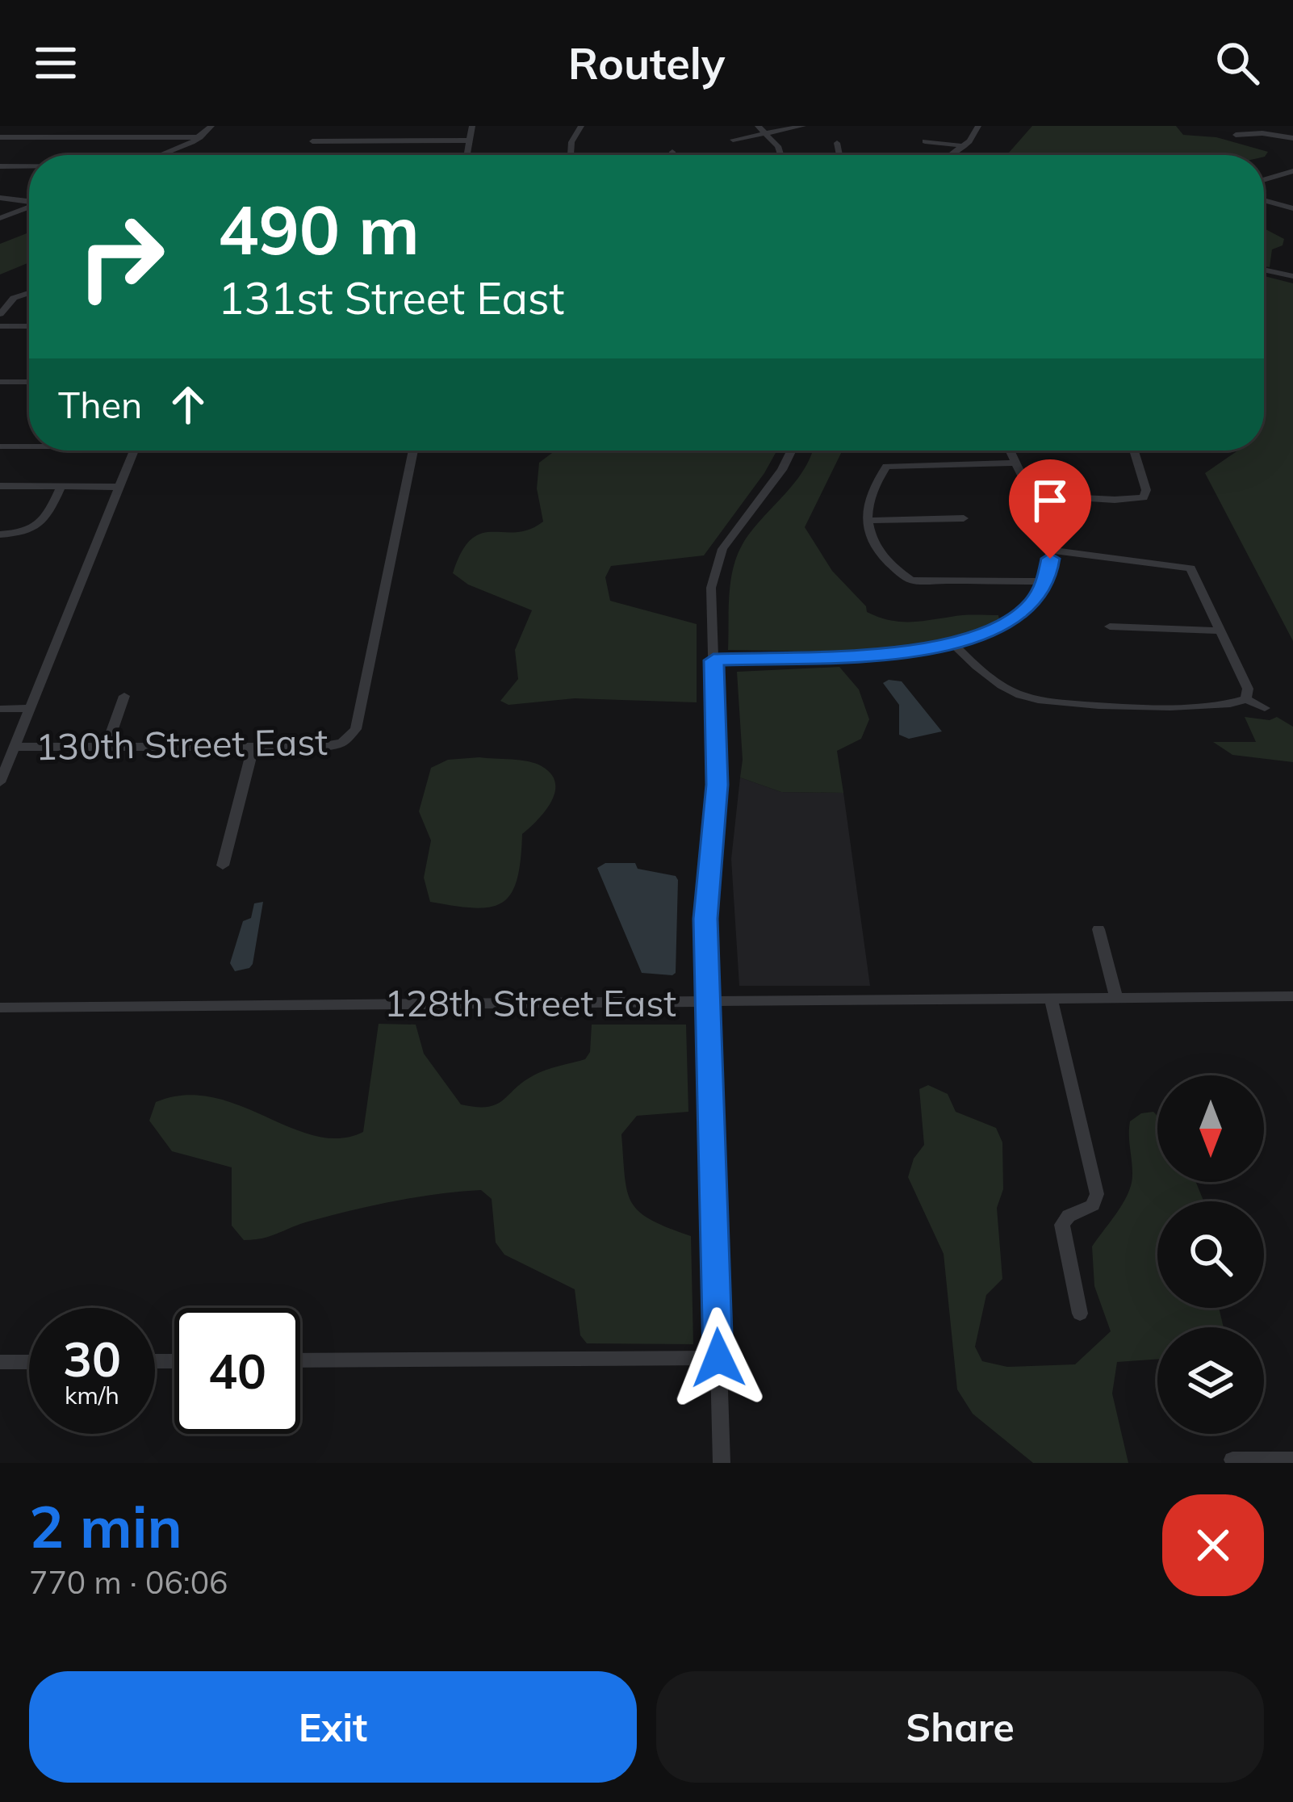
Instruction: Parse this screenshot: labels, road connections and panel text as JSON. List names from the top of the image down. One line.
{"streets":{"street":["130th Street East","128th Street East"]},"north":"bottom","page":{"header":"Routely","turn":["490 m","131st Street East"],"then":"Then","speed":"30 km/h","limit":"40","heading":["2 min","770 m · 06:06"],"buttons":["Exit","Share"]}}
